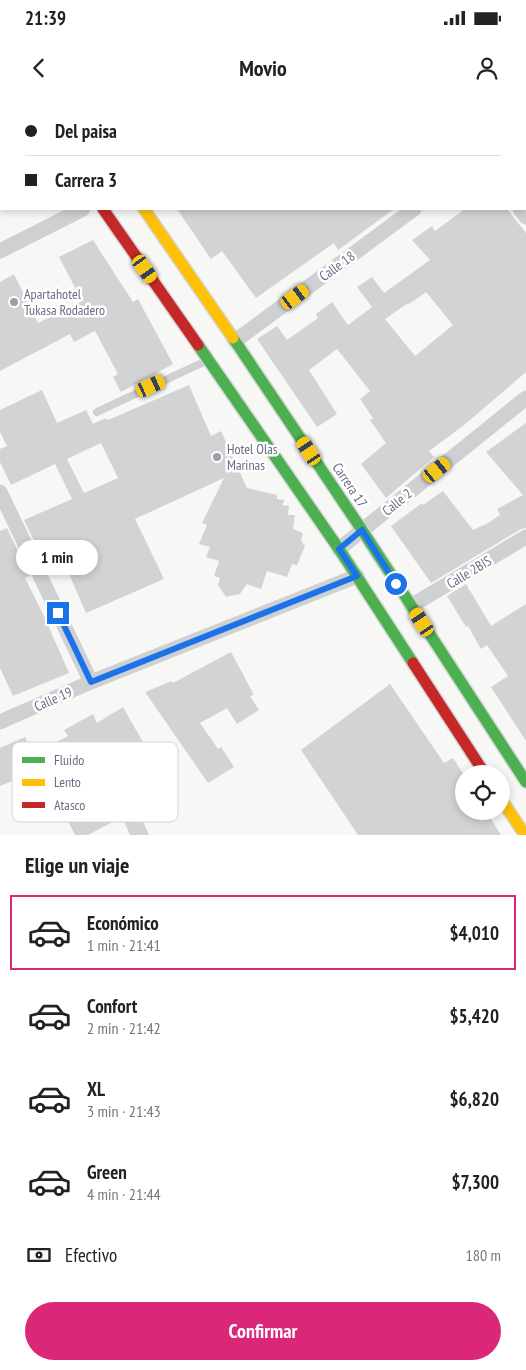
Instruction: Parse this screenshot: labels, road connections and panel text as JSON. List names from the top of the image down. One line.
{"streets":{"main road":["Carrera 17"],"street":["Calle 18","Calle 2","Calle 2BIS","Calle 19"]},"crossings":[["Calle 18","Carrera 17"],["Carrera 17","Calle 2"],["Carrera 17","Calle 2BIS"]],"places":["Apartahotel Tukasa Rodadero","Hotel Olas Marinas"],"legend":["Fluido","Lento","Atasco"],"page":{"status":"21:39","header":"Movio","banner":["Del paisa","Carrera 3"],"bubble":"1 min","heading":"Elige un viaje","list":[{"name":"Económico","note":"1 min · 21:41","value":"$4,010"},{"name":"Confort","note":"2 min · 21:42","value":"$5,420"},{"name":"XL","note":"3 min · 21:43","value":"$6,820"},{"name":"Green","note":"4 min · 21:44","value":"$7,300"}],"pay":["Efectivo","180 m"],"buttons":"Confirmar"}}
